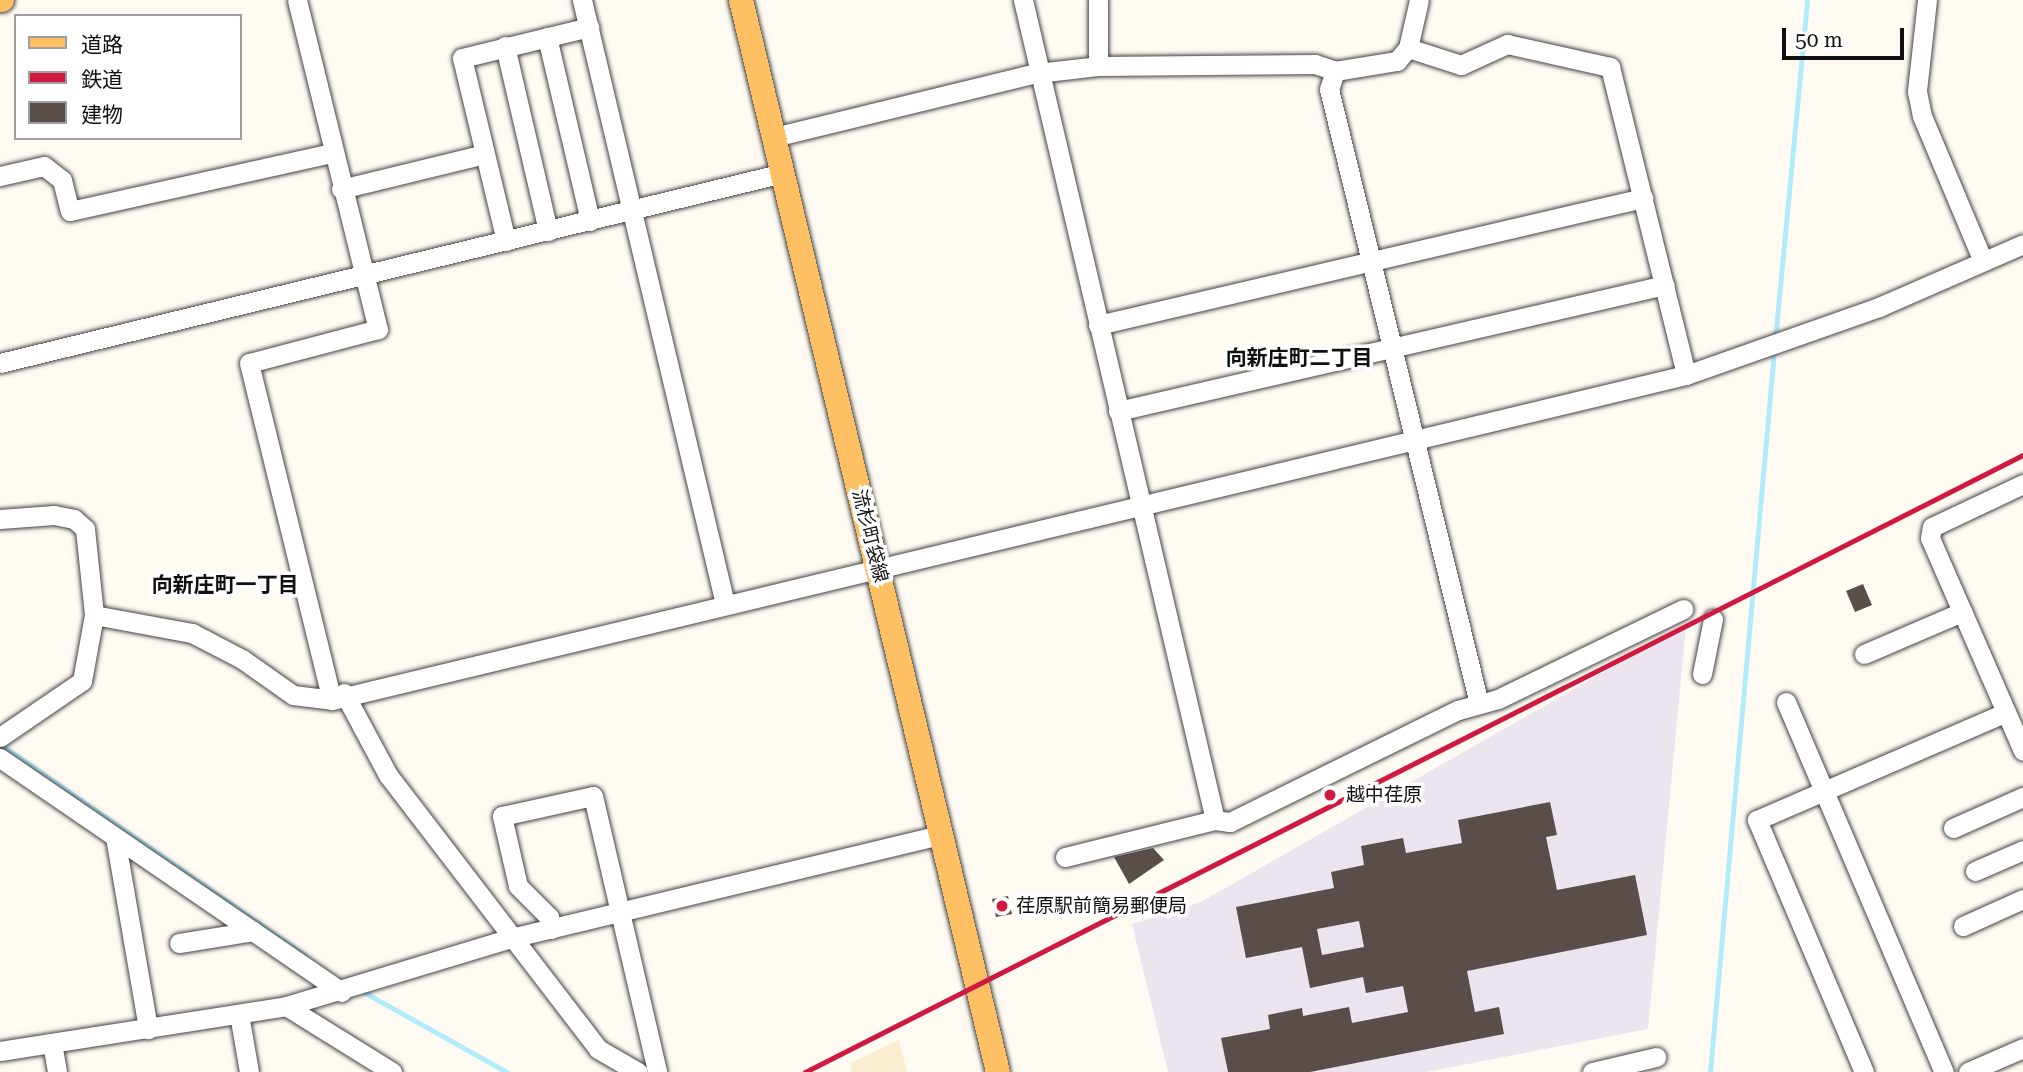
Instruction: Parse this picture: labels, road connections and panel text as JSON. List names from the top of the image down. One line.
{"streets":{"main road":["流杉町袋線"]},"districts":["向新庄町二丁目","向新庄町一丁目"],"places":["越中荏原","荏原駅前簡易郵便局"],"legend":["道路","鉄道","建物"],"scale_bar":"50 m"}
